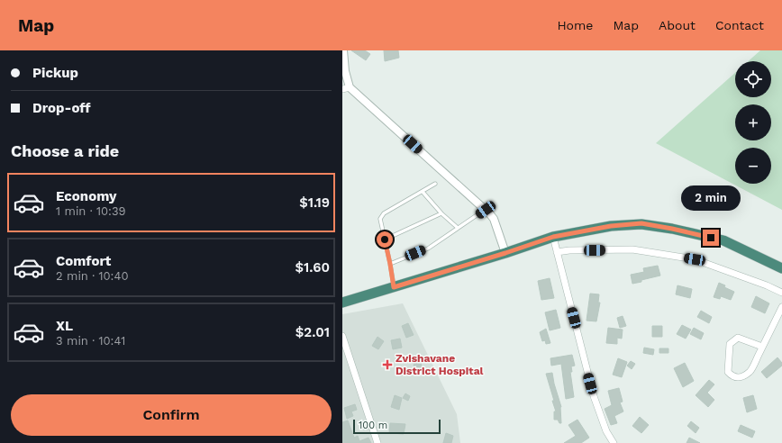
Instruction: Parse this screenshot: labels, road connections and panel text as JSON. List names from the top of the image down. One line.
{"places":{"health":["Zvishavane District Hospital"]},"scale_bar":"100 m","page":{"header":"Map","nav":["Home","Map","About","Contact"],"banner":["Pickup","Drop-off"],"map_buttons":["+","−"],"heading":"Choose a ride","list":[{"name":"Economy","note":"1 min · 10:39","value":"$1.19"},{"name":"Comfort","note":"2 min · 10:40","value":"$1.60"},{"name":"XL","note":"3 min · 10:41","value":"$2.01"}],"bubble":"2 min","buttons":"Confirm","scale":"100 m"}}
